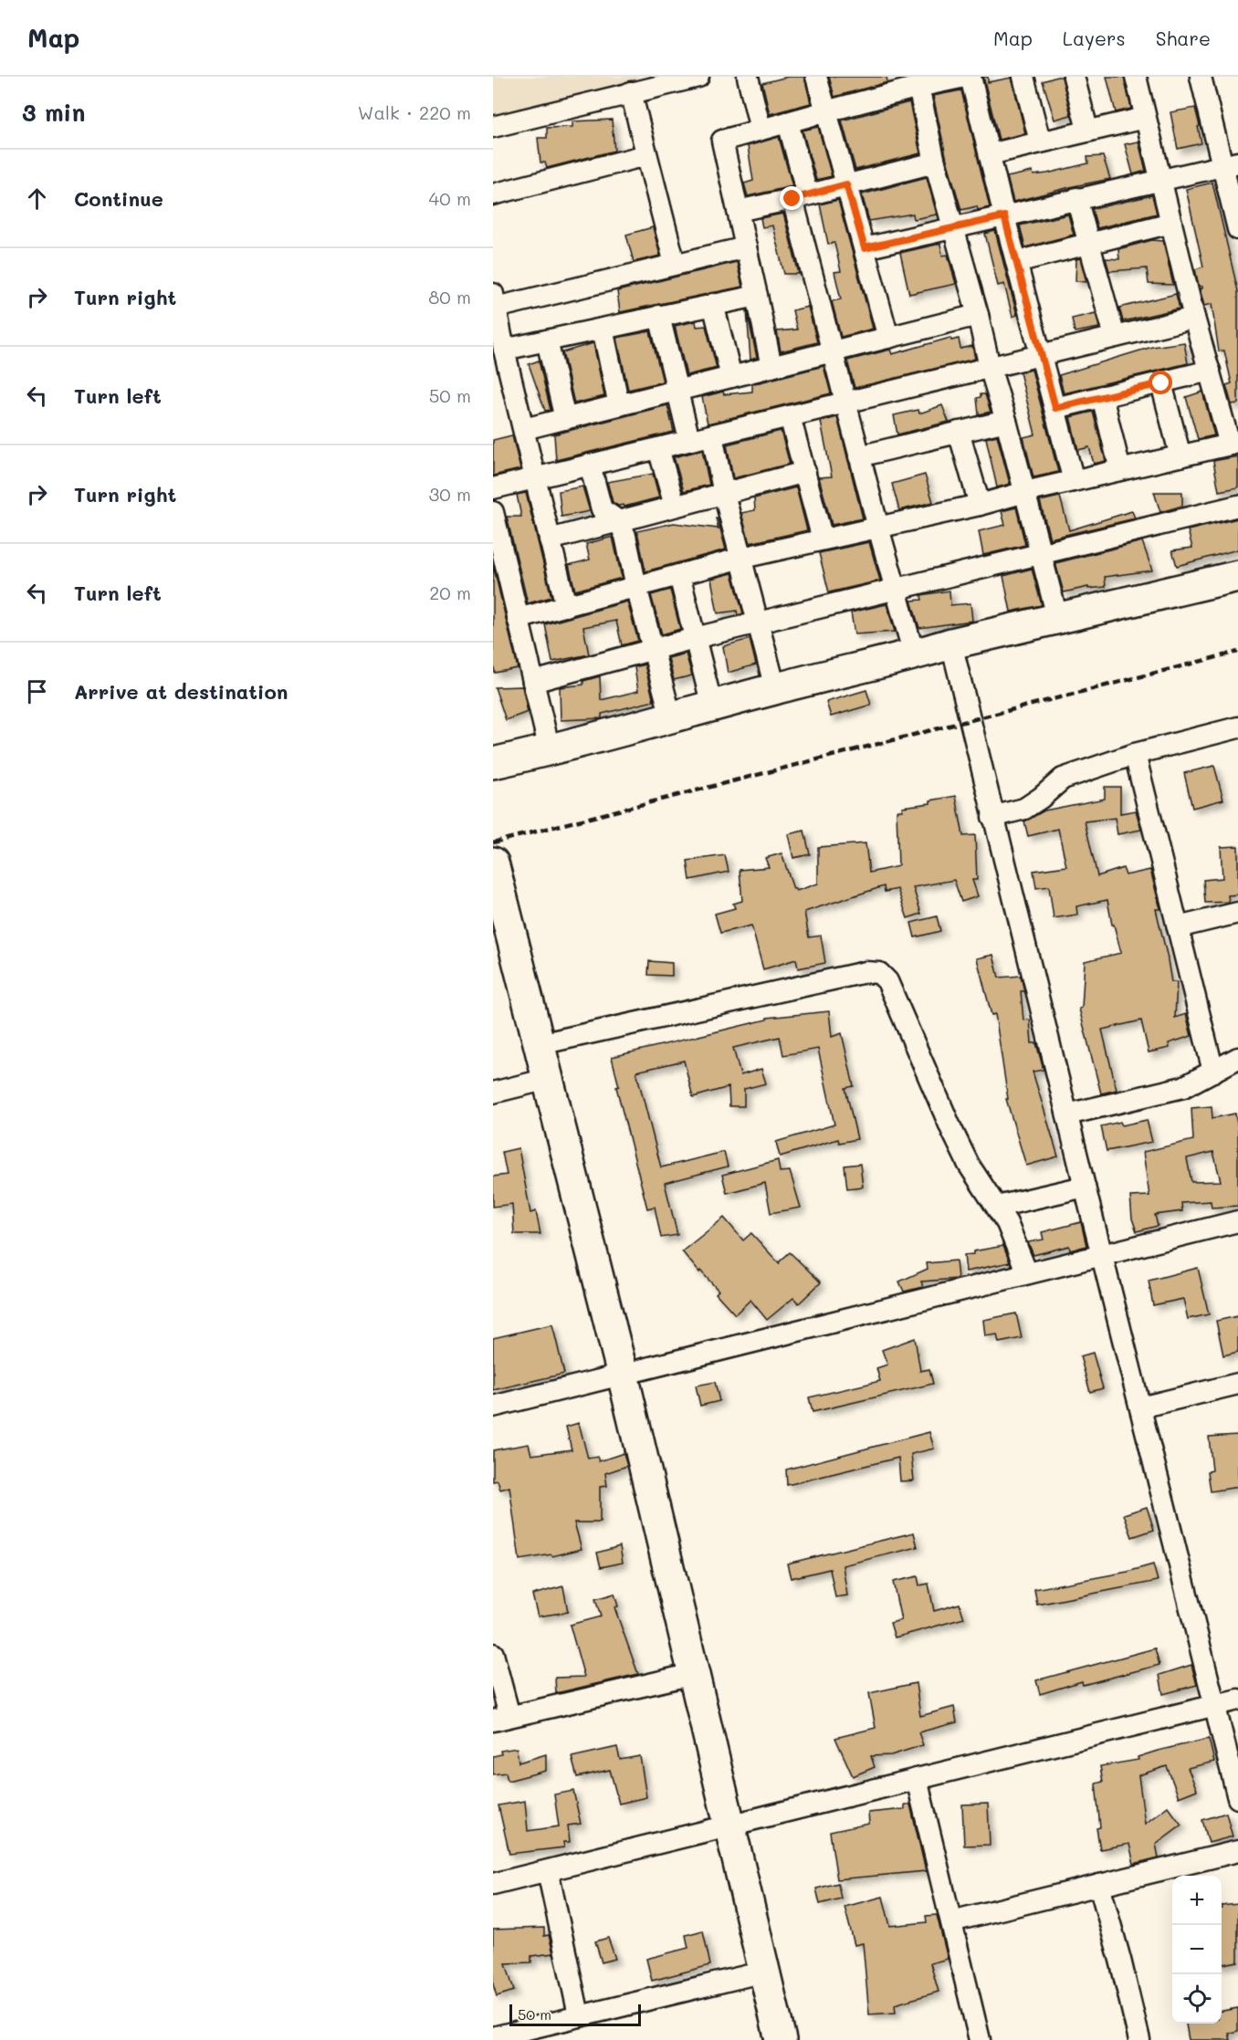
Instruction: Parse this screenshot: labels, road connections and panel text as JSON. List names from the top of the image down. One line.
{"scale_bar":"50 m","page":{"header":"Map","nav":["Map","Layers","Share"],"heading":["3 min","Walk · 220 m"],"list":[["Continue","40 m"],["Turn right","80 m"],["Turn left","50 m"],["Turn right","30 m"],["Turn left","20 m"],"Arrive at destination"],"map_buttons":["+","−"],"scale":"50 m"}}
